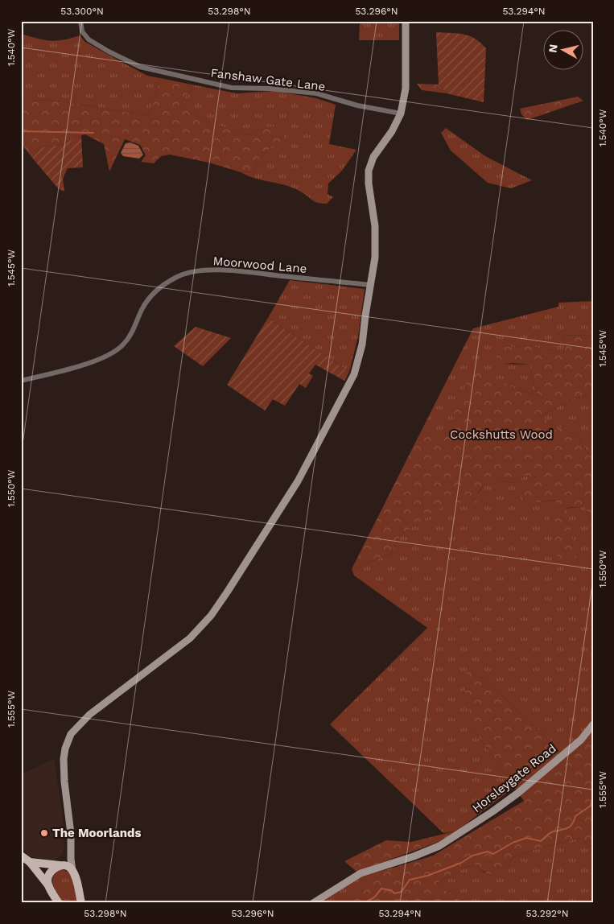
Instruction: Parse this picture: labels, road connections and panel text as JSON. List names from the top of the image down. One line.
{"streets":{"main road":["Horsleygate Road"],"street":["Fanshaw Gate Lane","Moorwood Lane"]},"parks":["Cockshutts Wood"],"places":["The Moorlands"],"north":"left","coordinates":["53.300°N","53.298°N","53.296°N","53.294°N","1.540°W","1.545°W","1.550°W","1.555°W","53.292°N"]}
